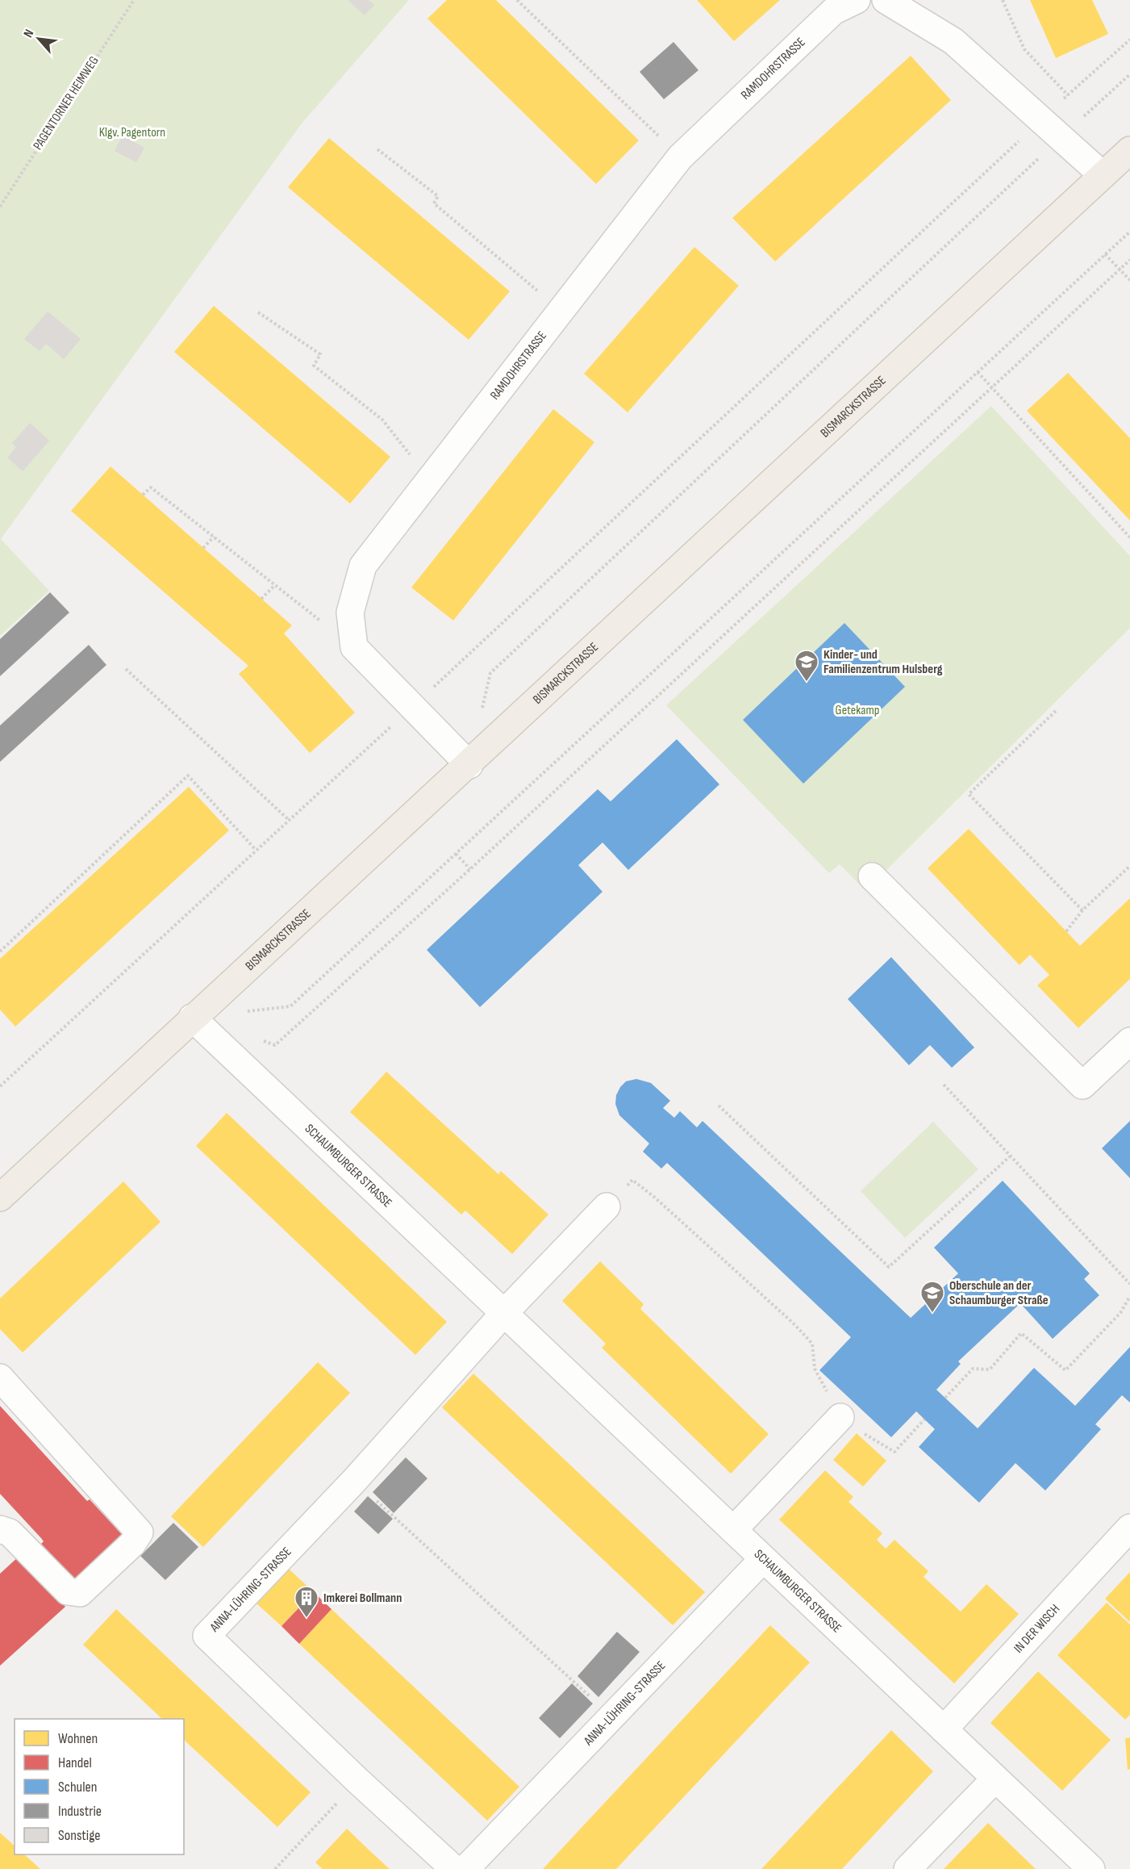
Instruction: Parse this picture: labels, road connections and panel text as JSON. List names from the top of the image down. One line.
{"streets":{"main road":["BISMARCKSTRASSE"],"street":["RAMDOHRSTRASSE","SCHAUMBURGER STRASSE","ANNA-LÜHRING-STRASSE","IN DER WISCH"],"path":["PAGENTORNER HEIMWEG"]},"crossings":[["BISMARCKSTRASSE","SCHAUMBURGER STRASSE"],["SCHAUMBURGER STRASSE","ANNA-LÜHRING-STRASSE"],["SCHAUMBURGER STRASSE","IN DER WISCH"]],"parks":["Klgv. Pagentorn","Getekamp"],"places":{"school or university":["Kinder- und Familienzentrum Hulsberg","Oberschule an der Schaumburger Straße"],"building":["Imkerei Bollmann"]},"legend":["Wohnen","Handel","Schulen","Industrie","Sonstige"],"north":"top left"}
